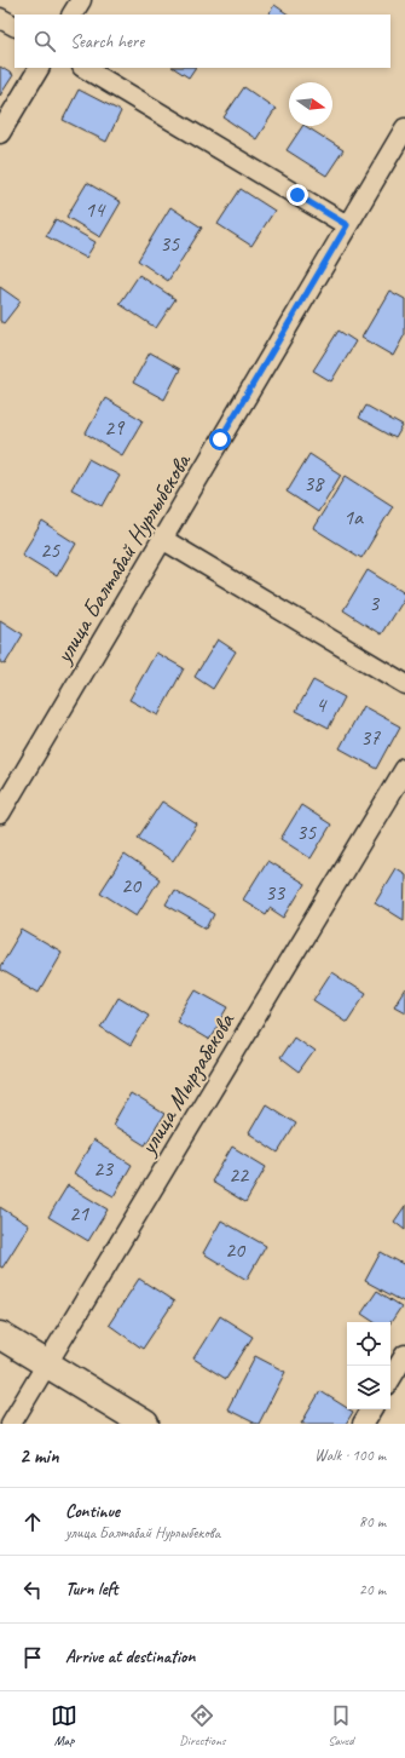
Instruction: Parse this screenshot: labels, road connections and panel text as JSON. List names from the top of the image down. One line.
{"streets":{"street":["улица Балтабай Нурлыбекова","улица Мырзабекова"]},"house_numbers":["14","35","29","38","1а","25","3","4","37","35","20","33","23","22","21","20"],"north":"right","page":{"search":"Search here","heading":["2 min","Walk · 100 m"],"list":[["Continue","улица Балтабай Нурлыбекова","80 m"],["Turn left","20 m"],"Arrive at destination"],"nav":["Map","Directions","Saved"]}}
